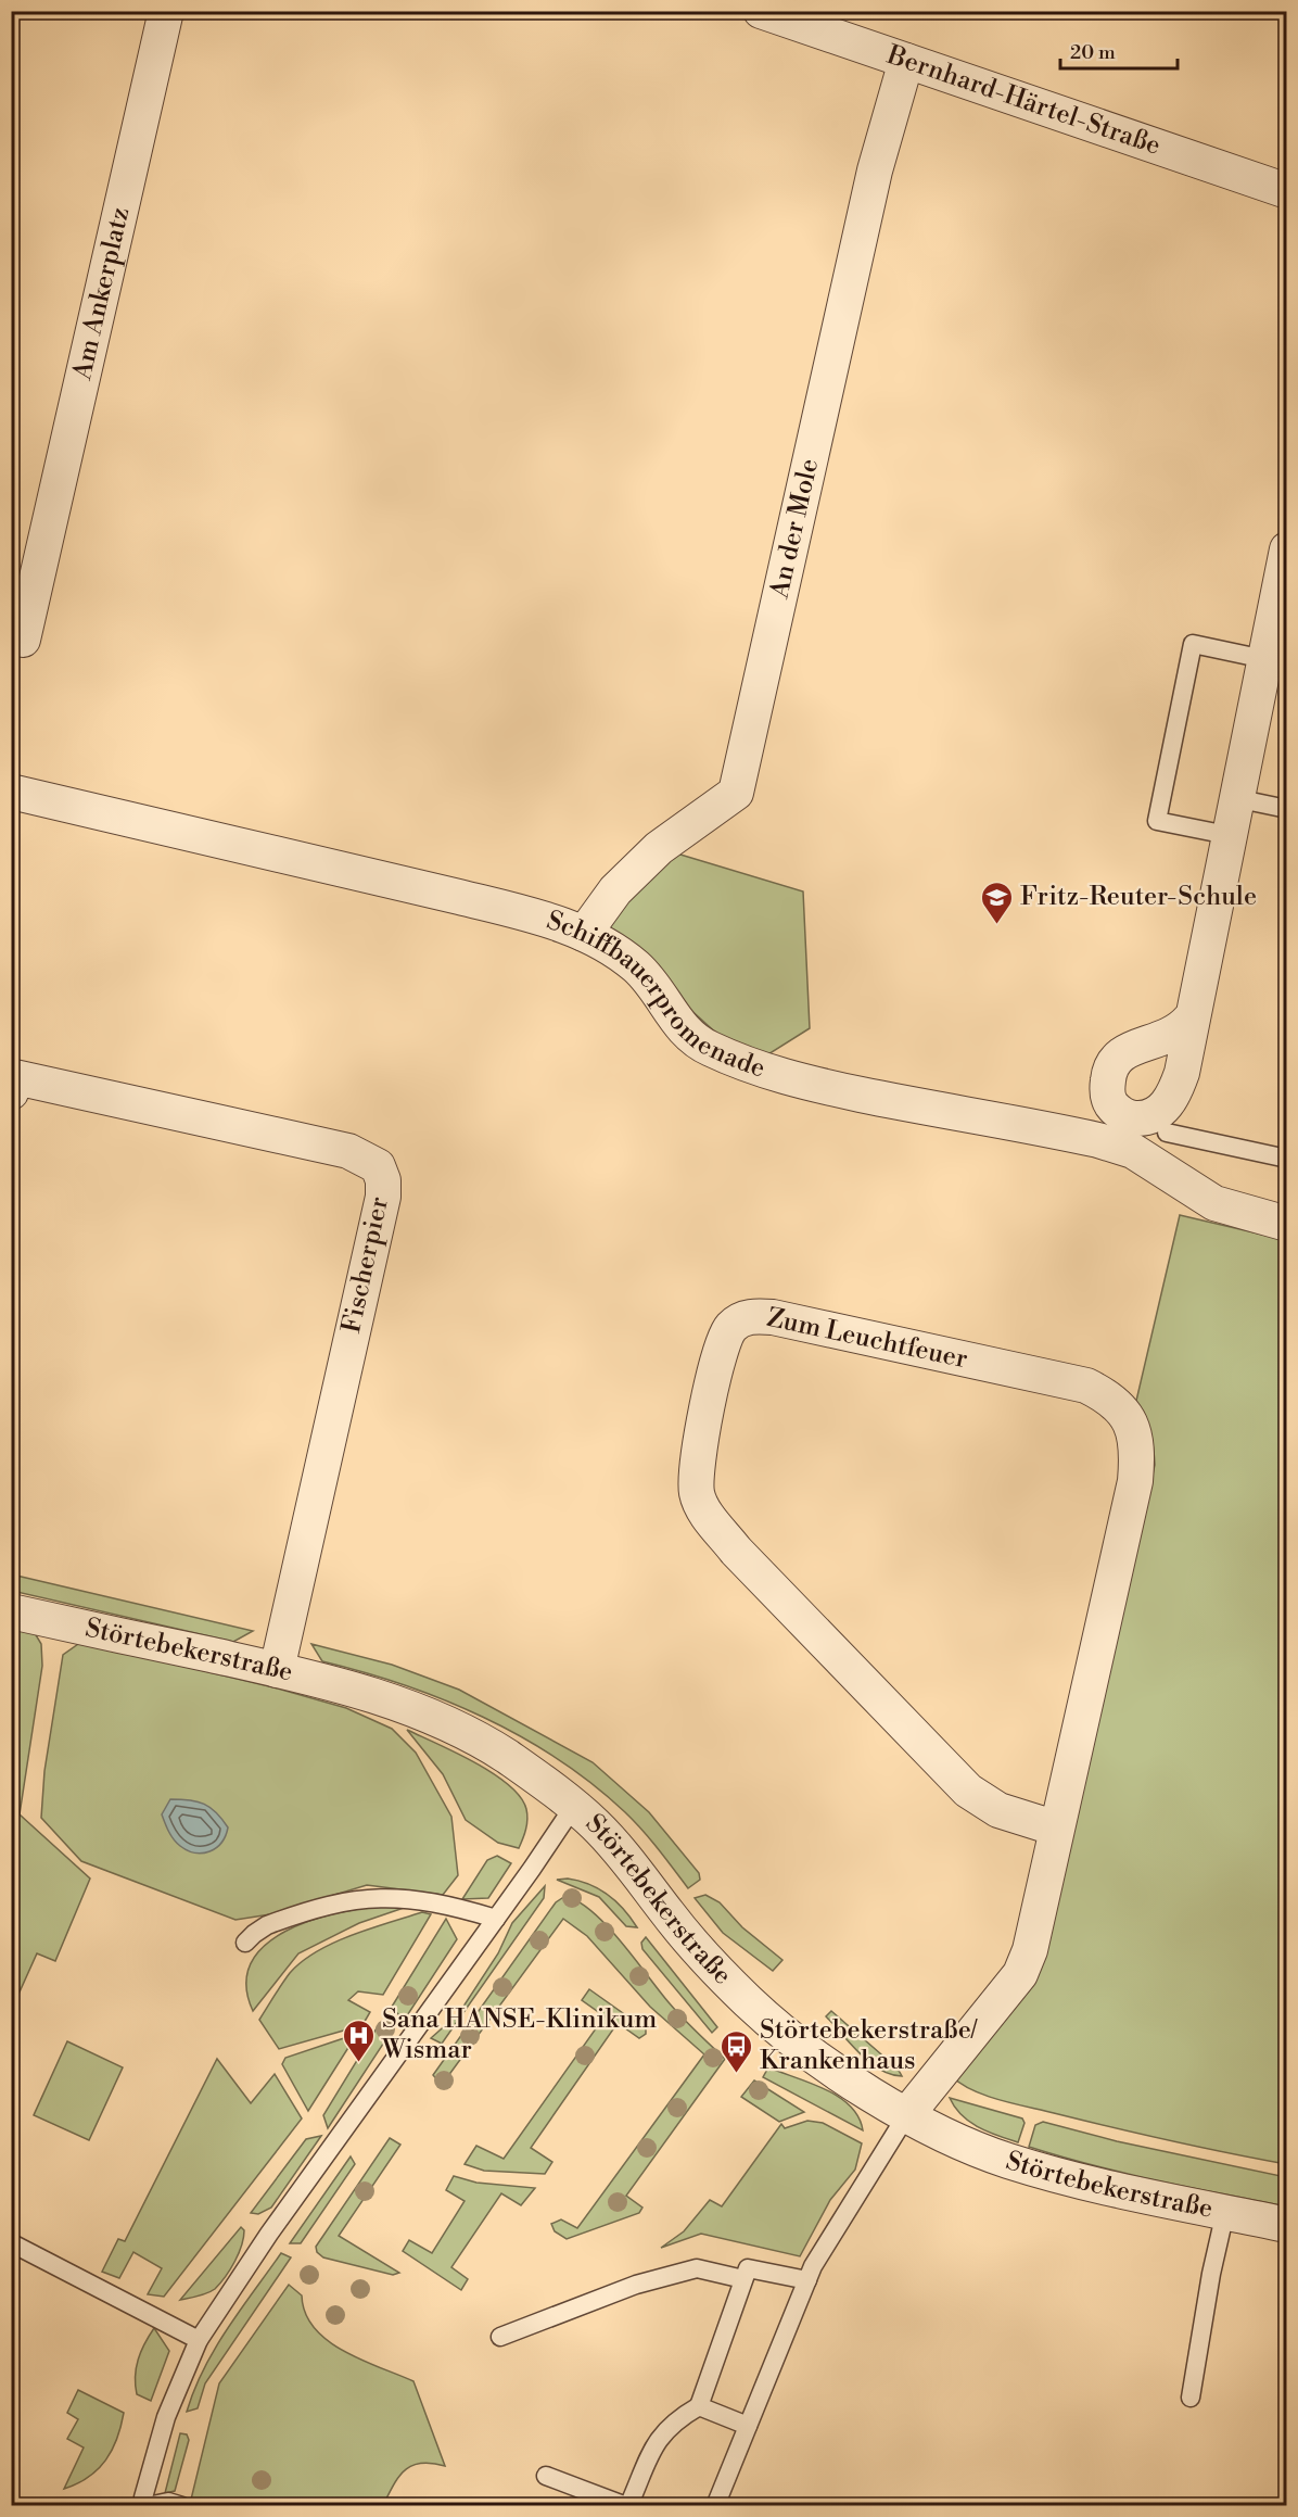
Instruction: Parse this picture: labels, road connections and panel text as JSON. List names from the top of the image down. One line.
{"streets":{"street":["Bernhard-Härtel-Straße","Am Ankerplatz","An der Mole","Schiffbauerpromenade","Fischerpier","Zum Leuchtfeuer","Störtebekerstraße"]},"crossings":[["Bernhard-Härtel-Straße","An der Mole"],["An der Mole","Schiffbauerpromenade"],["Fischerpier","Störtebekerstraße"],["Zum Leuchtfeuer","Störtebekerstraße"]],"places":{"school or university":["Fritz-Reuter-Schule"],"hospital":["Sana HANSE-Klinikum Wismar"],"bus stop":["Störtebekerstraße/ Krankenhaus"]},"scale_bar":"20 m"}
